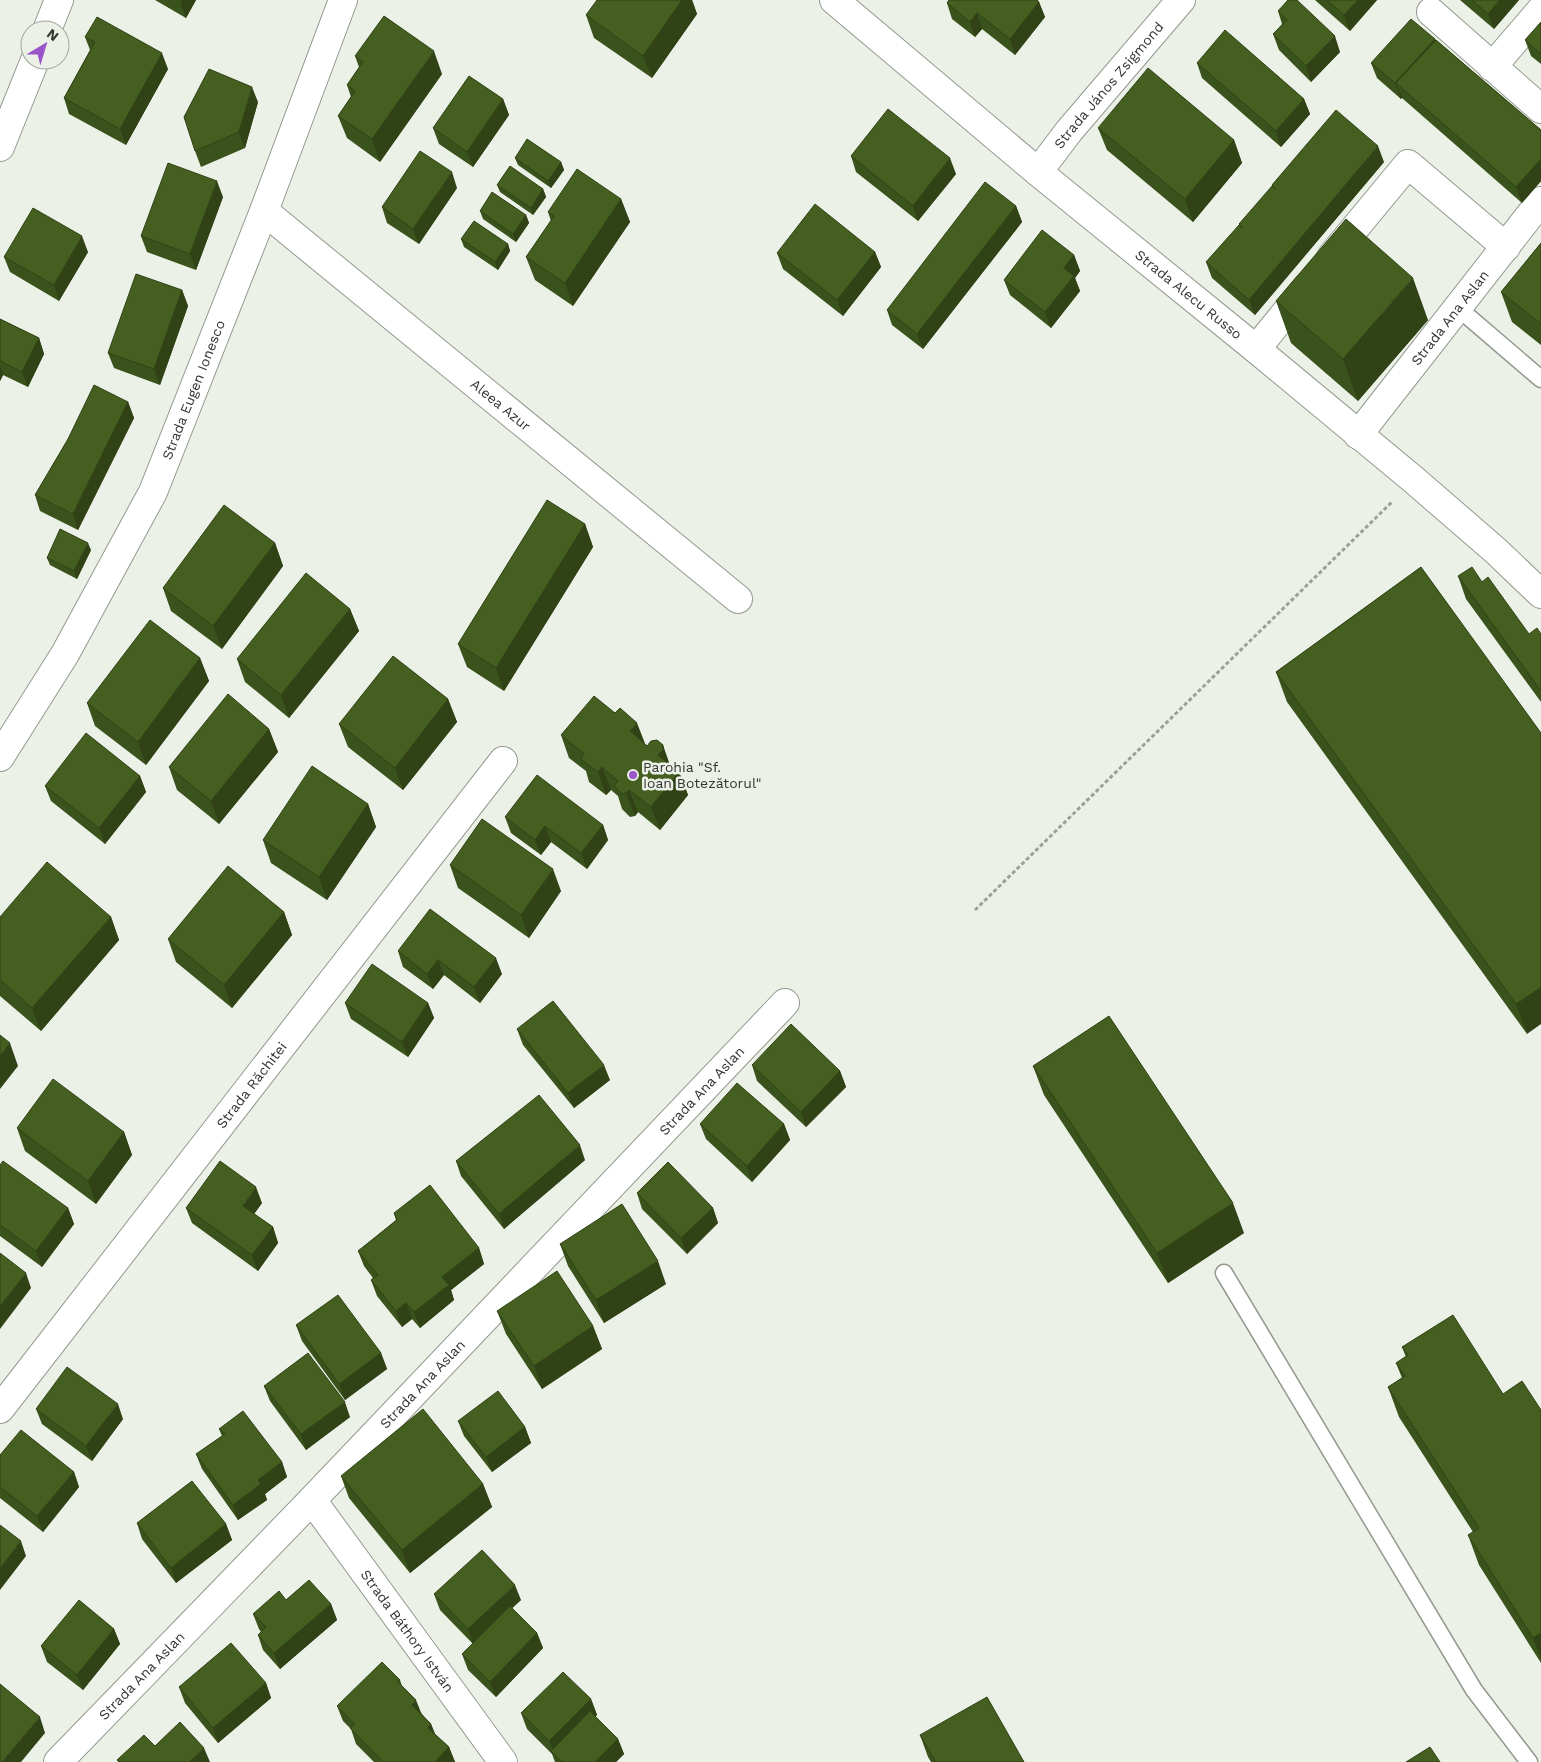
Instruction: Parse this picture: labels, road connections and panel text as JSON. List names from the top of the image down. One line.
{"streets":{"street":["Strada János Zsigmond","Strada Alecu Russo","Strada Ana Aslan","Strada Eugen Ionesco","Aleea Azur","Strada Răchitei","Strada Báthory István"]},"crossings":[["Strada János Zsigmond","Strada Alecu Russo"],["Strada Alecu Russo","Strada Ana Aslan"],["Strada Ana Aslan","Strada Báthory István"],["Strada Eugen Ionesco","Aleea Azur"]],"places":["Parohia \"Sf. Ioan Botezătorul\""],"north":"top right"}
